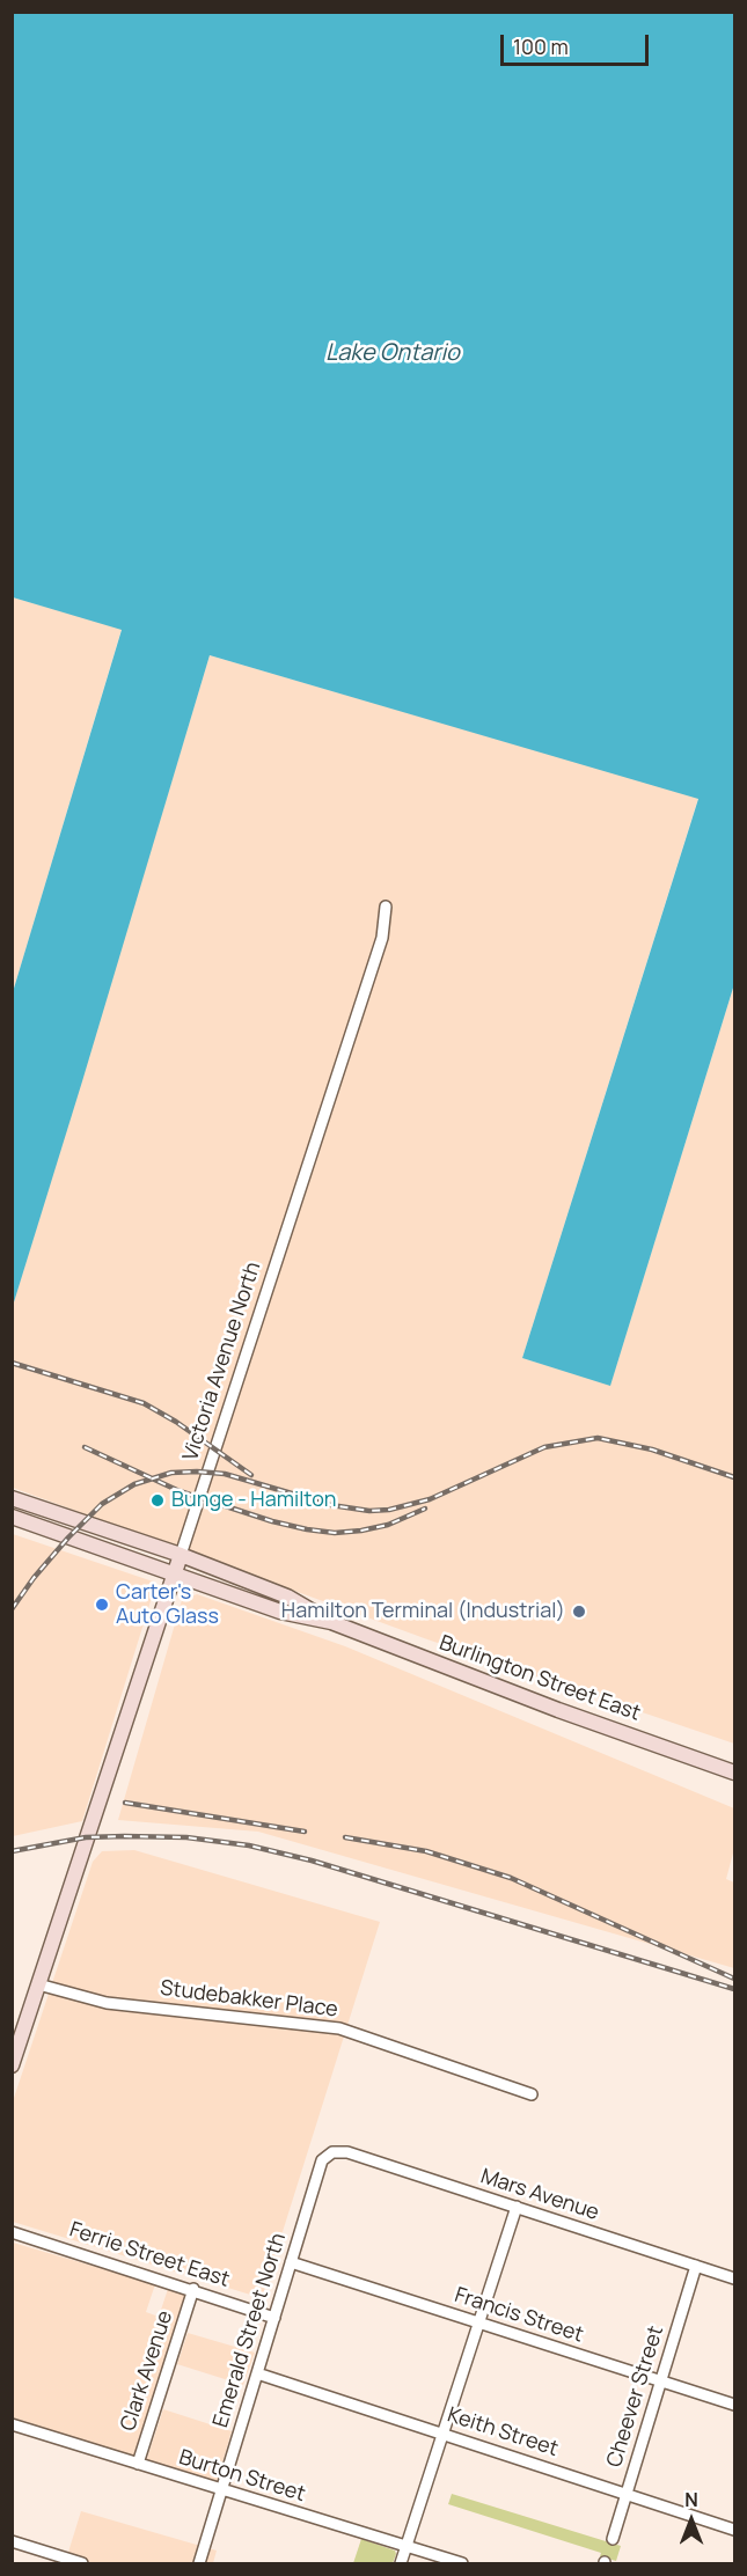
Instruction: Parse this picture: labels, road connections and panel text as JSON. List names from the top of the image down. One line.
{"streets":{"main road":["Victoria Avenue North","Burlington Street East"],"street":["Studebakker Place","Mars Avenue","Ferrie Street East","Francis Street","Emerald Street North","Clark Avenue","Cheever Street","Keith Street","Burton Street"]},"crossings":[["Victoria Avenue North","Burlington Street East"],["Victoria Avenue North","Studebakker Place"],["Mars Avenue","Emerald Street North"],["Mars Avenue","Cheever Street"],["Ferrie Street East","Emerald Street North"],["Ferrie Street East","Clark Avenue"],["Francis Street","Emerald Street North"],["Francis Street","Cheever Street"],["Emerald Street North","Keith Street"],["Emerald Street North","Burton Street"],["Clark Avenue","Burton Street"],["Cheever Street","Keith Street"]],"water":["Lake Ontario"],"places":["Bunge - Hamilton","Carter's Auto Glass","Hamilton Terminal (Industrial)"],"scale_bar":"100 m","north":"top"}
